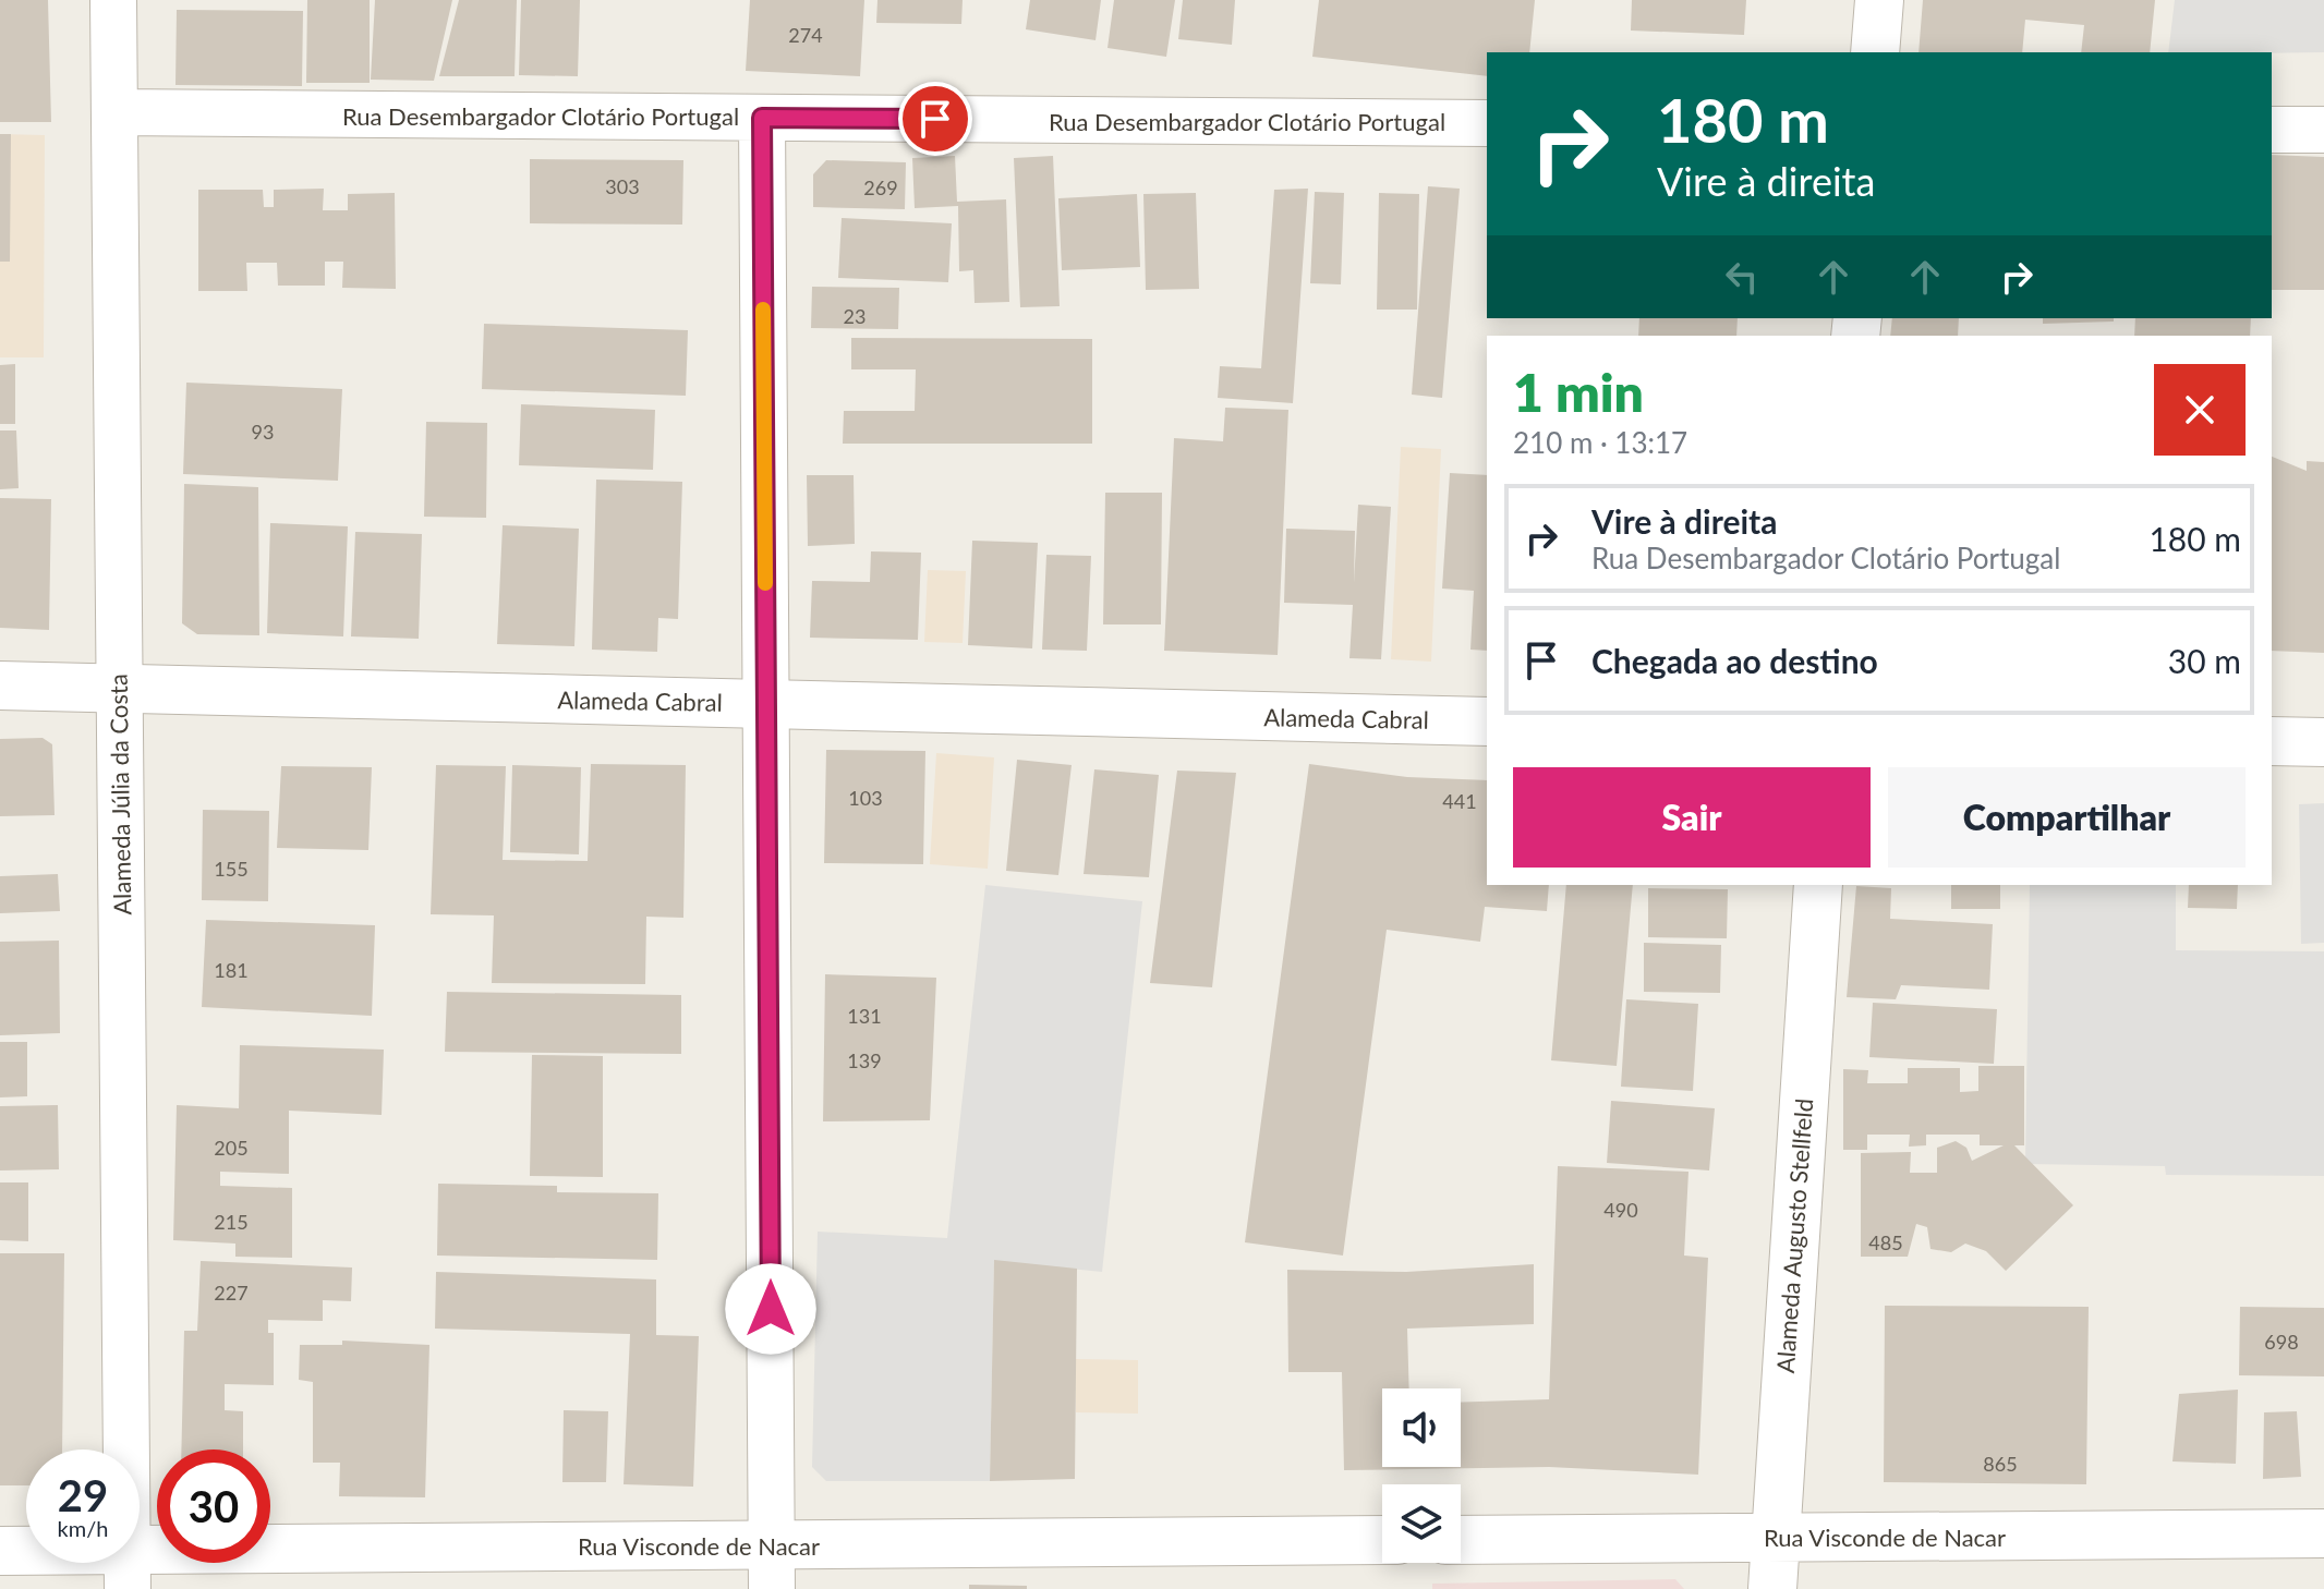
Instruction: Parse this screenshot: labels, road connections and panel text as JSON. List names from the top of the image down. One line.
{"streets":{"street":["Rua Desembargador Clotário Portugal","Alameda Cabral","Alameda Júlia da Costa","Alameda Augusto Stellfeld","Rua Visconde de Nacar"]},"crossings":[["Rua Desembargador Clotário Portugal","Alameda Júlia da Costa"],["Alameda Cabral","Alameda Júlia da Costa"],["Alameda Júlia da Costa","Rua Visconde de Nacar"],["Alameda Augusto Stellfeld","Rua Visconde de Nacar"]],"house_numbers":["274","303","269","23","93","103","441","155","181","131","139","205","490","215","485","227","698","865"],"page":{"turn":["180 m","Vire à direita"],"heading":["1 min","210 m · 13:17"],"list":[{"name":"Vire à direita","note":"Rua Desembargador Clotário Portugal","value":"180 m"},{"name":"Chegada ao destino","value":"30 m"}],"buttons":["Sair","Compartilhar"],"speed":"29 km/h","limit":"30"}}
